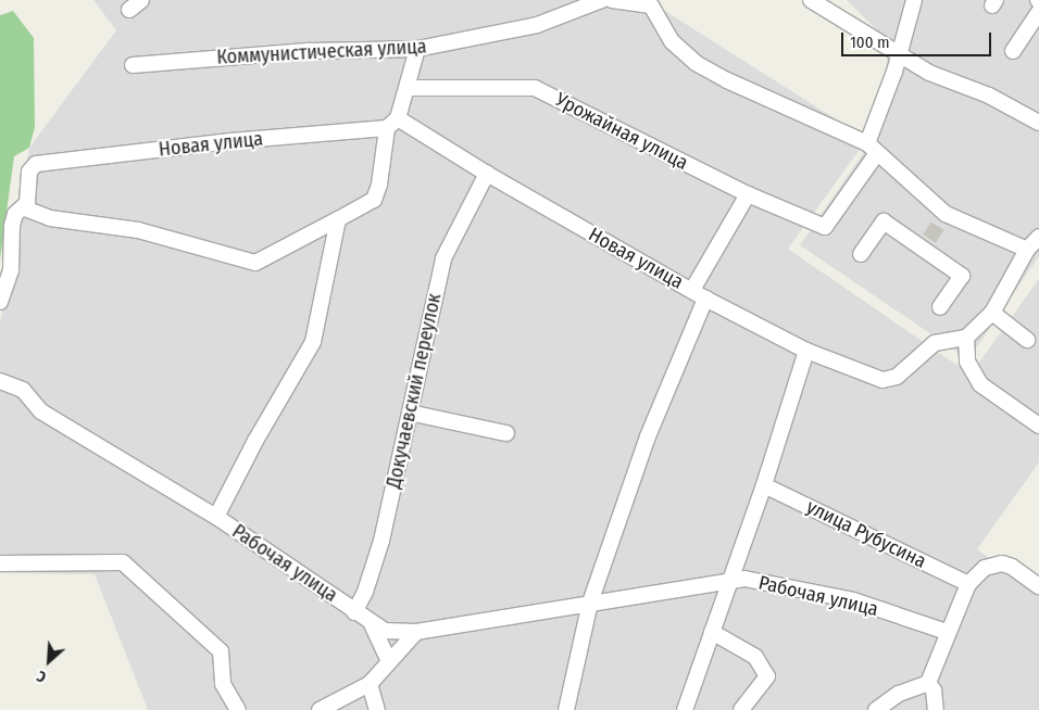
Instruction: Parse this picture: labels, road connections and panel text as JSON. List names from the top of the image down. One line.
{"streets":{"street":["Коммунистическая улица","Урожайная улица","Новая улица","Докучаевский переулок","улица Рубусина","Рабочая улица"]},"crossings":[["Новая улица","Докучаевский переулок"],["Докучаевский переулок","Рабочая улица"]],"scale_bar":"100 m","north":"bottom left"}
